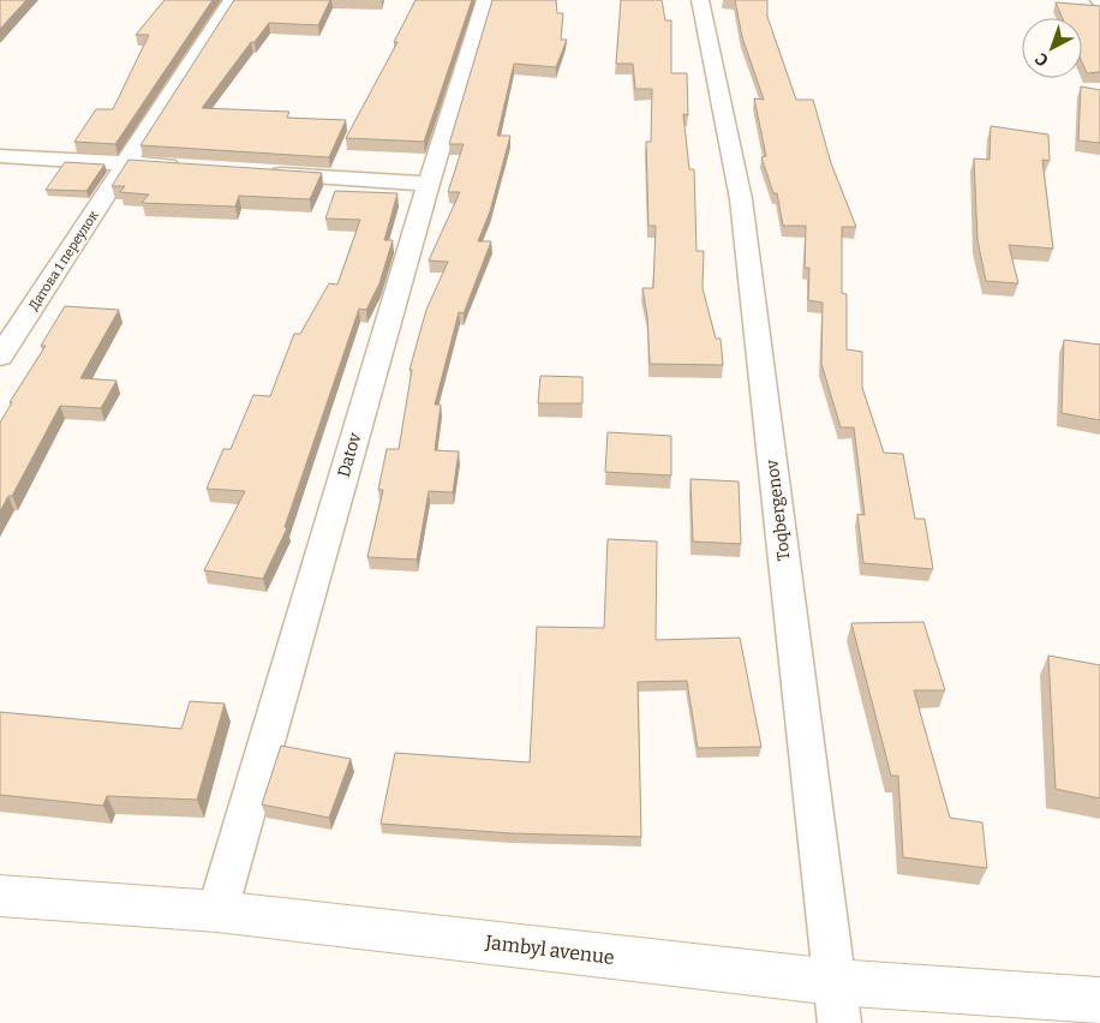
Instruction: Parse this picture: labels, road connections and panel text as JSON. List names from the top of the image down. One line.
{"streets":{"main road":["Jambyl avenue"],"street":["Датова 1 переулок","Datov","Toqbergenov"]},"crossings":[["Datov","Jambyl avenue"],["Toqbergenov","Jambyl avenue"]],"north":"bottom left"}
